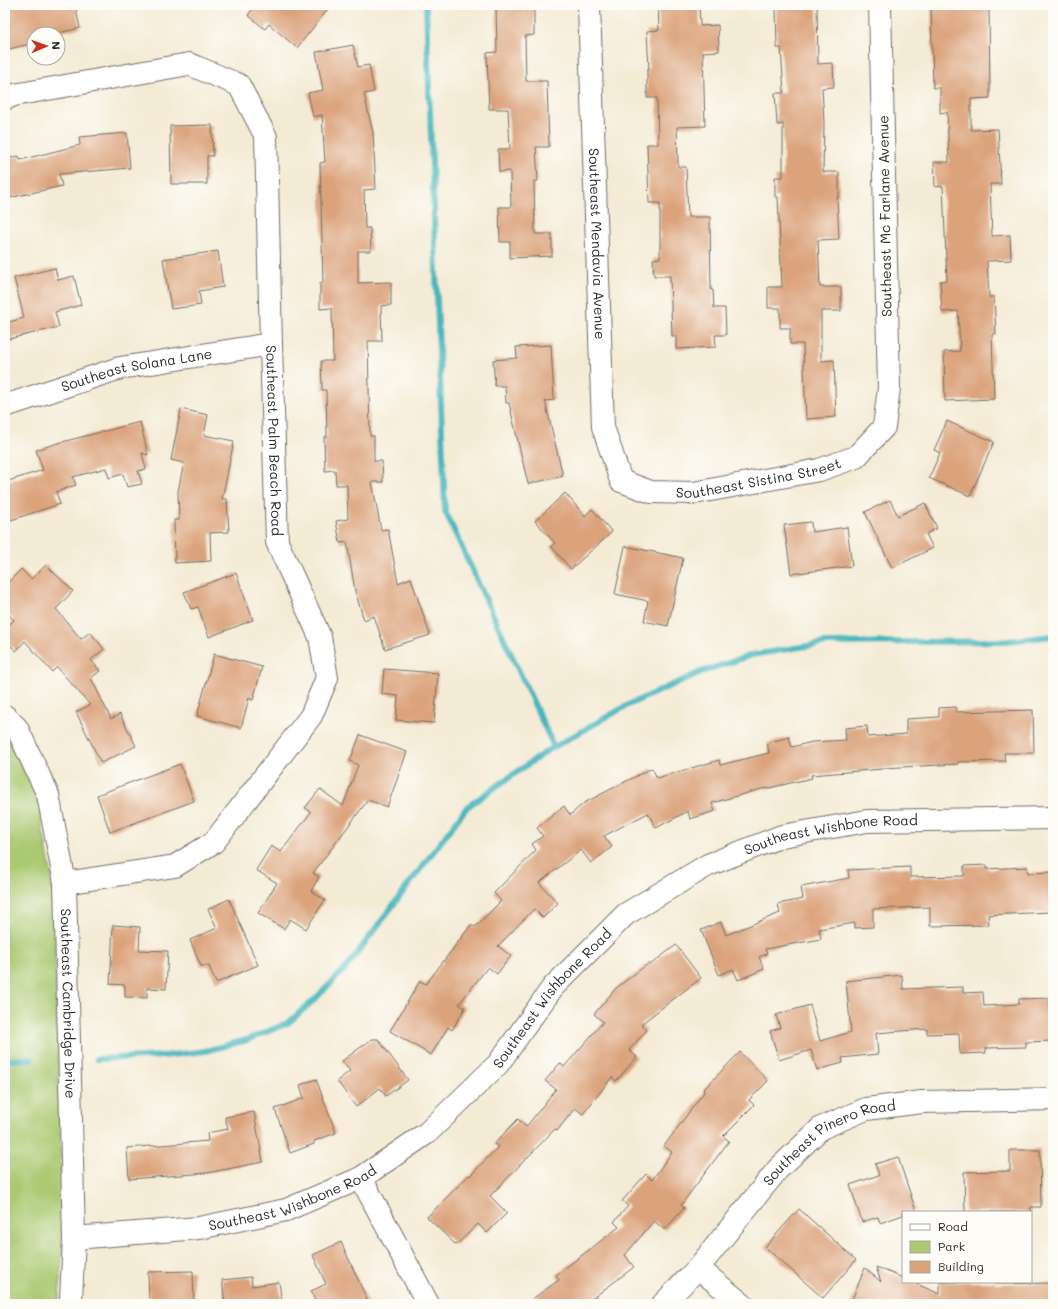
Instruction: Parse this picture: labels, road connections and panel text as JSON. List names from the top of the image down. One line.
{"streets":{"street":["Southeast Mc Farlane Avenue","Southeast Mendavia Avenue","Southeast Solana Lane","Southeast Palm Beach Road","Southeast Sistina Street","Southeast Wishbone Road","Southeast Cambridge Drive","Southeast Pinero Road"]},"crossings":[["Southeast Mc Farlane Avenue","Southeast Sistina Street"],["Southeast Mendavia Avenue","Southeast Sistina Street"],["Southeast Solana Lane","Southeast Palm Beach Road"],["Southeast Palm Beach Road","Southeast Cambridge Drive"],["Southeast Wishbone Road","Southeast Cambridge Drive"]],"legend":["Road","Park","Building"],"north":"right"}
